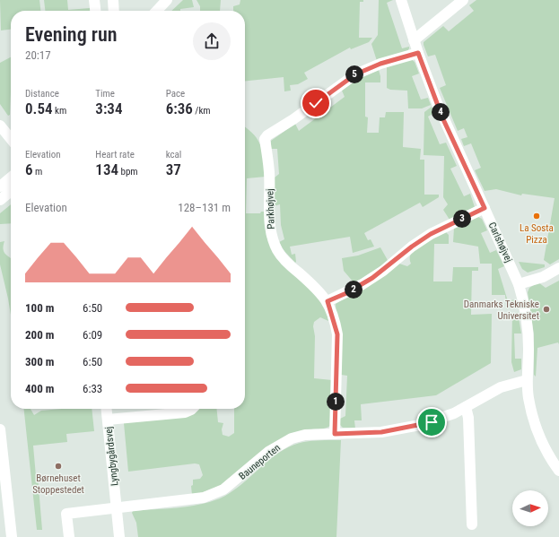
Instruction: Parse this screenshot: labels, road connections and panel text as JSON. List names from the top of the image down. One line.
{"streets":{"street":["Parkhøjvej","Carlshøjvej","Lyngbygårdsvej","Bauneporten"]},"crossings":[["Parkhøjvej","Carlshøjvej"],["Parkhøjvej","Bauneporten"],["Carlshøjvej","Bauneporten"],["Lyngbygårdsvej","Bauneporten"]],"places":["La Sosta Pizza","Danmarks Tekniske Universitet","Børnehuset Stoppestedet"],"north":"right","page":{"heading":["Evening run","20:17"],"pins":["5","4","3","2","1"],"stats":[["Distance","0.54 km"],["Time","3:34"],["Pace","6:36 /km"],["Elevation","6 m"],["Heart rate","134 bpm"],["kcal","37"]],"chart":["Elevation","128–131 m"],"list":[{"name":"100 m","note":"6:50"},{"name":"200 m","note":"6:09"},{"name":"300 m","note":"6:50"},{"name":"400 m","note":"6:33"}]}}
